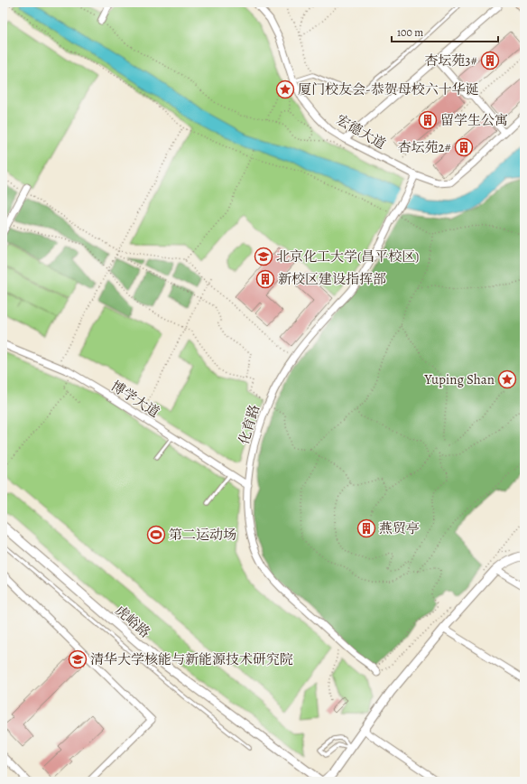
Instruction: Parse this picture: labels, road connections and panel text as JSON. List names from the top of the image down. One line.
{"streets":{"street":["宏德大道","博学大道","化育路","虎峪路"]},"crossings":[["宏德大道","化育路"],["博学大道","化育路"]],"places":{"building":["杏坛苑3#","留学生公寓","杏坛苑2#","新校区建设指挥部","燕贸亭"],"place":["厦门校友会-恭贺母校六十华诞","Yuping Shan"],"school or university":["北京化工大学(昌平校区)","清华大学核能与新能源技术研究院"],"sports":["第二运动场"]},"scale_bar":"100 m"}
